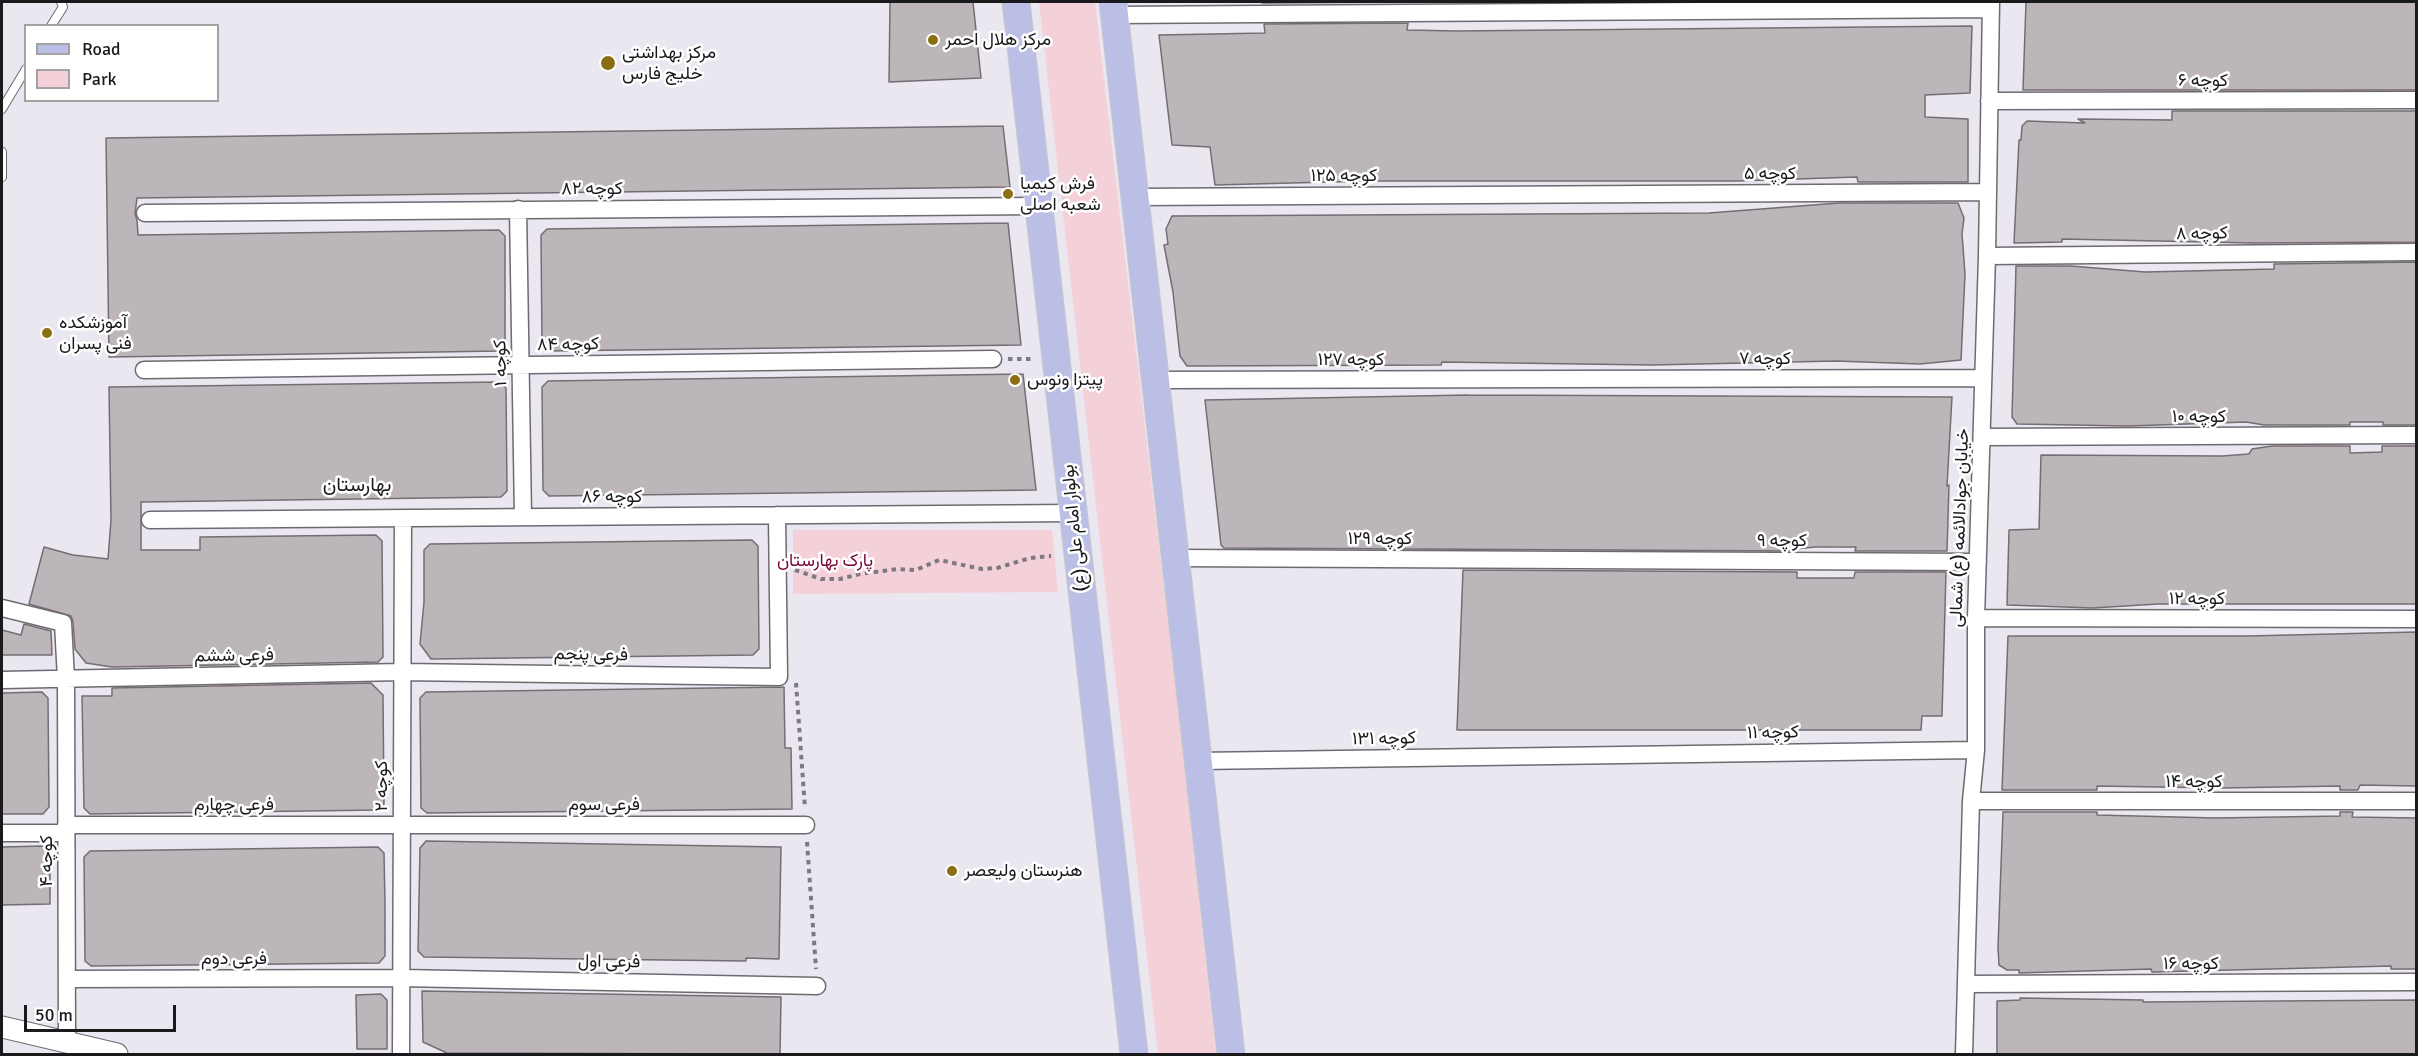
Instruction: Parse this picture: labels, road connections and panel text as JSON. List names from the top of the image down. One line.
{"streets":{"main road":["بولوار امام علی (ع)"],"street":["کوچه ۶","کوچه ۵","کوچه ۱۲۵","کوچه ۸۲","کوچه ۸","کوچه ۸۴","کوچه ۷","کوچه ۱۲۷","کوچه ۱","کوچه ۱۰","کوچه ۸۶","خیابان جوادالائمه (ع) شمالی","کوچه ۱۲۹","کوچه ۹","کوچه ۱۲","فرعی پنجم","فرعی ششم","کوچه ۱۱","کوچه ۱۳۱","کوچه ۱۴","کوچه ۲","فرعی چهارم","فرعی سوم","کوچه ۴","فرعی دوم","فرعی اول","کوچه ۱۶"]},"crossings":[["کوچه ۶","خیابان جوادالائمه (ع) شمالی"],["کوچه ۵","کوچه ۱۲۵"],["کوچه ۵","خیابان جوادالائمه (ع) شمالی"],["کوچه ۸۲","کوچه ۱"],["کوچه ۸۲","بولوار امام علی (ع)"],["کوچه ۸","خیابان جوادالائمه (ع) شمالی"],["کوچه ۸۴","کوچه ۱"],["کوچه ۷","کوچه ۱۲۷"],["کوچه ۷","خیابان جوادالائمه (ع) شمالی"],["کوچه ۱","کوچه ۸۶"],["کوچه ۱۰","خیابان جوادالائمه (ع) شمالی"],["کوچه ۸۶","بولوار امام علی (ع)"],["کوچه ۸۶","کوچه ۲"],["خیابان جوادالائمه (ع) شمالی","کوچه ۹"],["خیابان جوادالائمه (ع) شمالی","کوچه ۱۲"],["خیابان جوادالائمه (ع) شمالی","کوچه ۱۱"],["خیابان جوادالائمه (ع) شمالی","کوچه ۱۴"],["خیابان جوادالائمه (ع) شمالی","کوچه ۱۶"],["کوچه ۱۲۹","کوچه ۹"],["فرعی پنجم","فرعی ششم"],["فرعی پنجم","کوچه ۲"],["فرعی ششم","کوچه ۲"],["فرعی ششم","کوچه ۴"],["کوچه ۱۱","کوچه ۱۳۱"],["کوچه ۲","فرعی چهارم"],["کوچه ۲","فرعی سوم"],["کوچه ۲","فرعی دوم"],["کوچه ۲","فرعی اول"],["فرعی چهارم","فرعی سوم"],["فرعی چهارم","کوچه ۴"],["کوچه ۴","فرعی دوم"],["فرعی دوم","فرعی اول"]],"districts":["بهارستان"],"parks":["پارک بهارستان"],"places":["مرکز هلال احمر","مرکز بهداشتی خلیج فارس","فرش کیمیا شعبه اصلی","آموزشکده فنی پسران","پیتزا ونوس","هنرستان ولیعصر"],"legend":["Road","Park"],"scale_bar":"50 m"}
